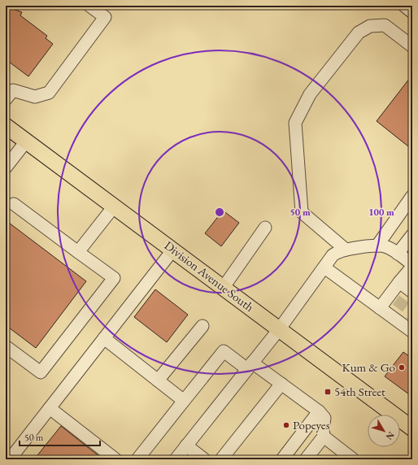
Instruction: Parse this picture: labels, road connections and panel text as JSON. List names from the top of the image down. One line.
{"streets":{"main road":["Division Avenue South"]},"places":{"other":["Kum & Go","Popeyes"],"transit":["54th Street"]},"scale_bar":"50 m","north":"bottom right","rings":["50 m","100 m"]}
